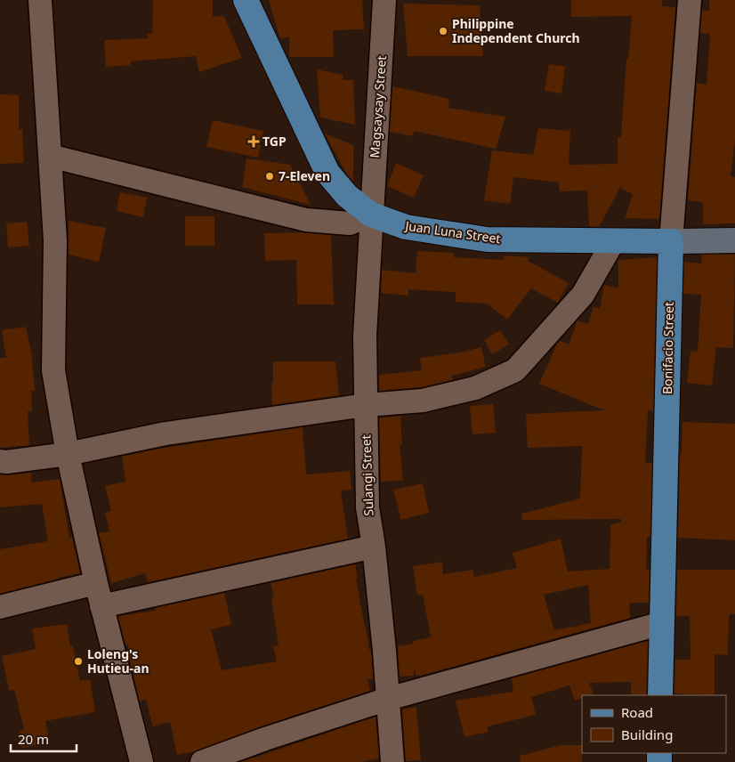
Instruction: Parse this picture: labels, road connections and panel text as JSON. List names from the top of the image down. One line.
{"streets":{"main road":["Juan Luna Street","Bonifacio Street"],"street":["Magsaysay Street","Sulangi Street"]},"crossings":[["Magsaysay Street","Juan Luna Street"],["Magsaysay Street","Sulangi Street"],["Juan Luna Street","Bonifacio Street"],["Juan Luna Street","Sulangi Street"]],"places":{"other":["Philippine Independent Church","7-Eleven","Loleng's Hutieu-an"],"health":["TGP"]},"legend":["Road","Building"],"scale_bar":"20 m"}
